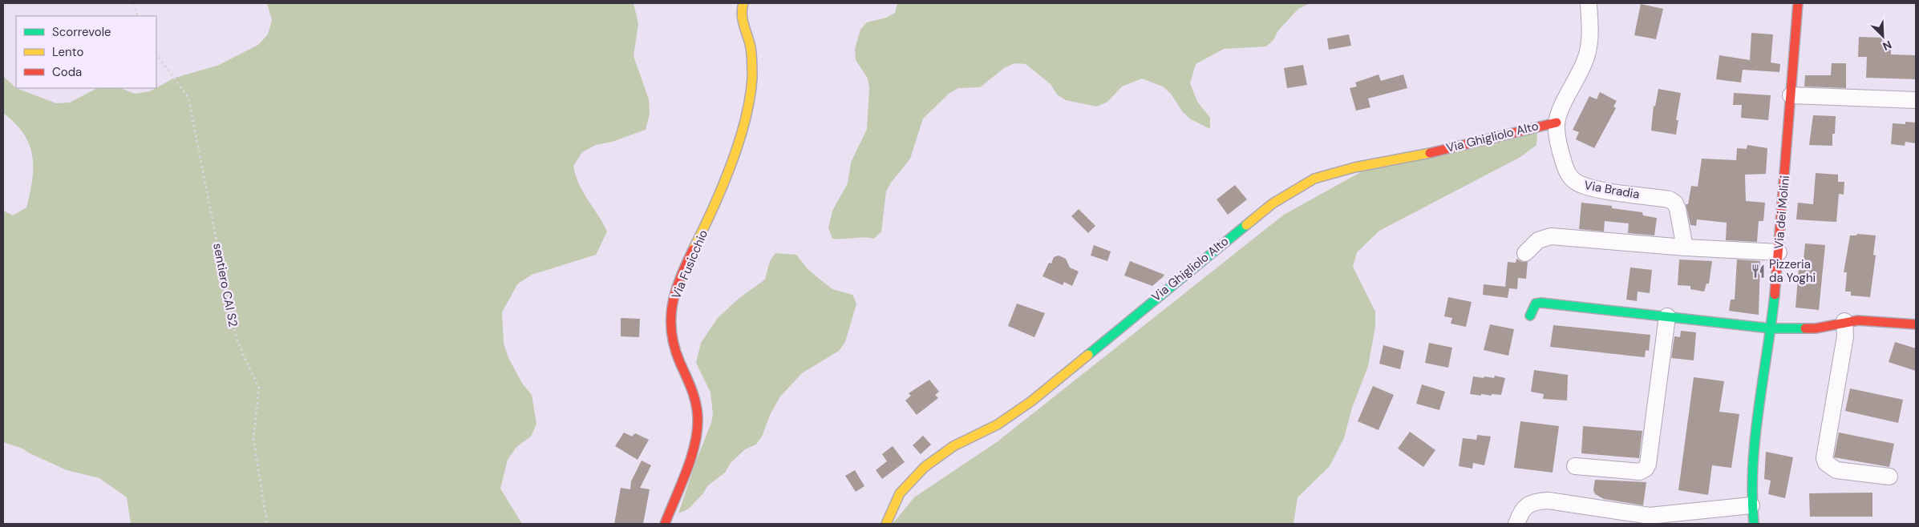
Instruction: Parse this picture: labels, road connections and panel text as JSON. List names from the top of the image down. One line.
{"streets":{"street":["Via Ghigliolo Alto","Via Bradia","Via dei Molini","Via Fusicchio"],"path":["sentiero CAI S2"]},"crossings":[["Via Ghigliolo Alto","Via Bradia"]],"places":{"restaurant":["Pizzeria da Yoghi"]},"legend":["Scorrevole","Lento","Coda"],"north":"bottom right"}
